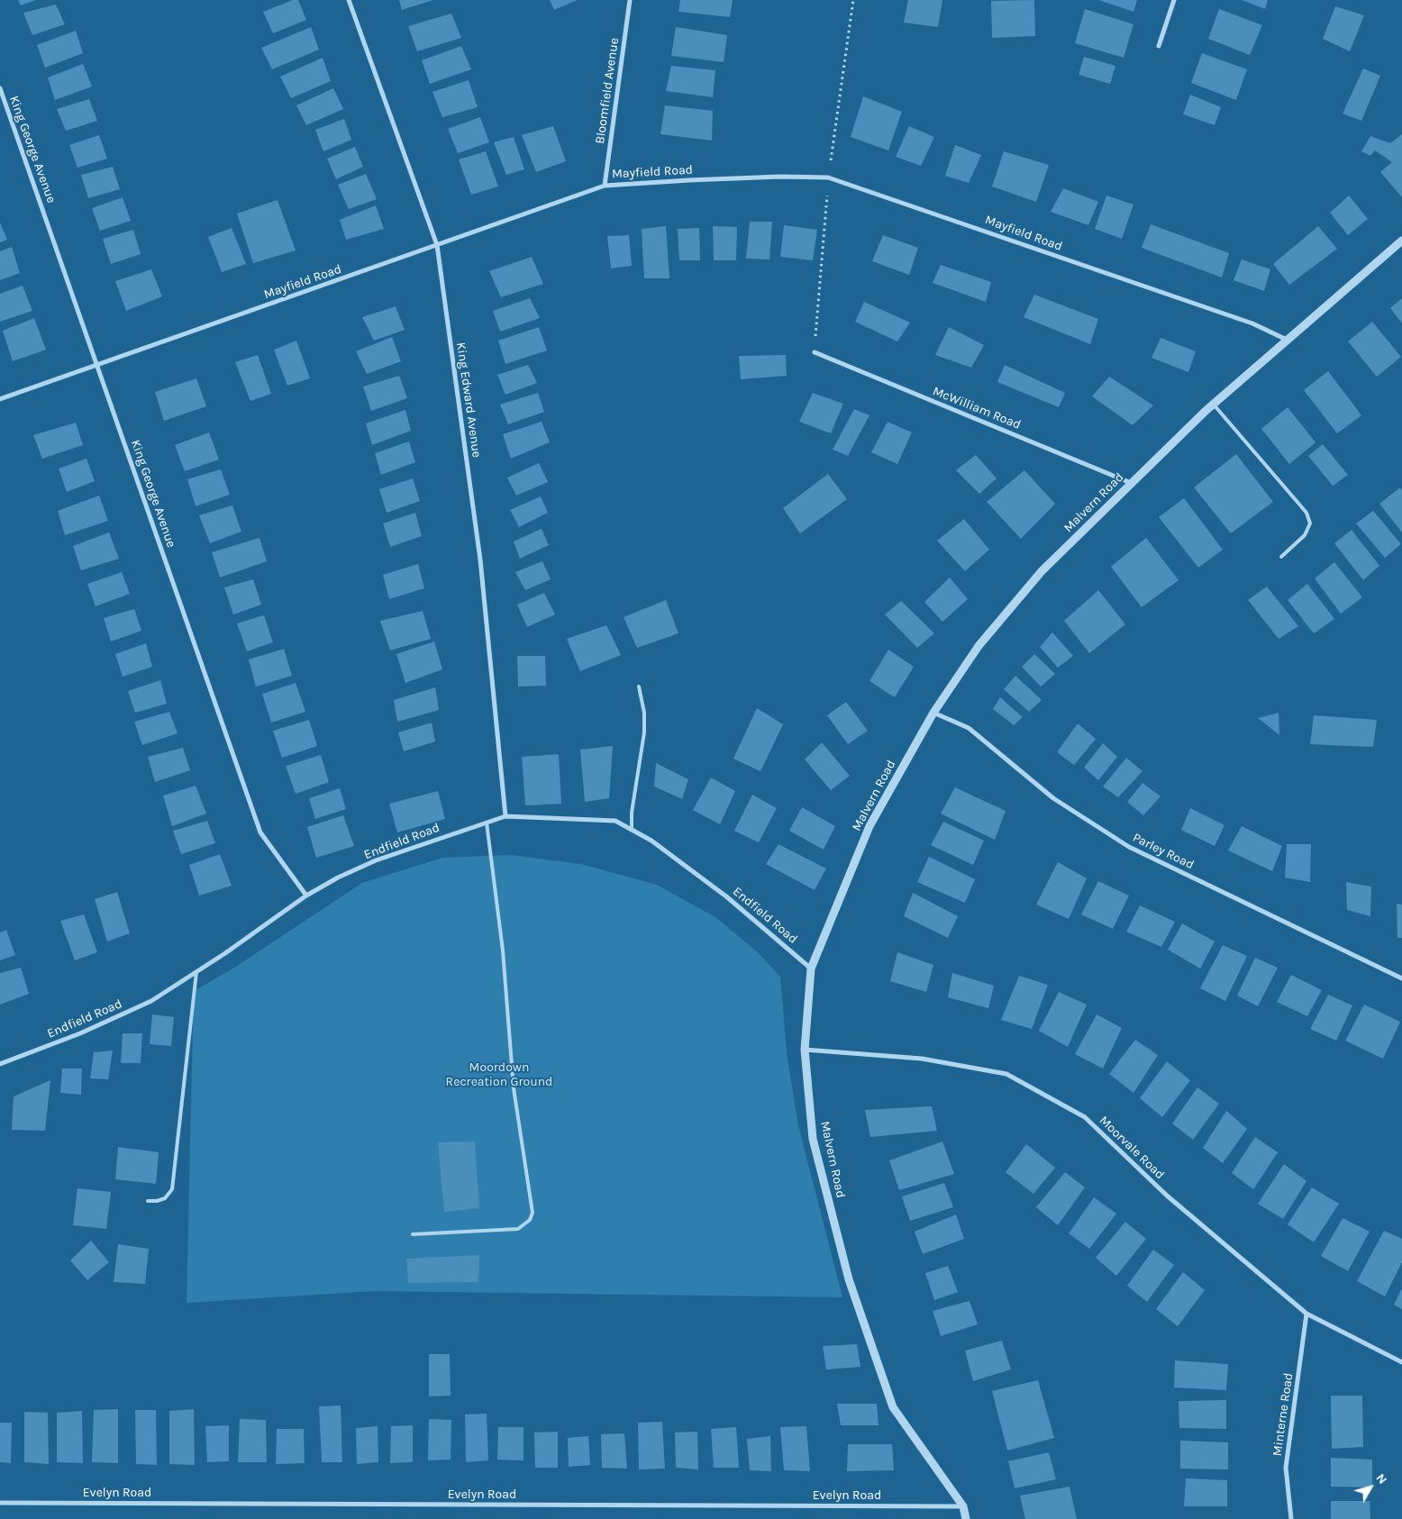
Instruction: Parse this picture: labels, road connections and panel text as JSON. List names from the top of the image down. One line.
{"streets":{"street":["Bloomfield Avenue","King George Avenue","Mayfield Road","King Edward Avenue","McWilliam Road","Malvern Road","Endfield Road","Parley Road","Moorvale Road","Minterne Road","Evelyn Road"]},"crossings":[["Bloomfield Avenue","Mayfield Road"],["King George Avenue","Mayfield Road"],["King George Avenue","Endfield Road"],["Mayfield Road","King Edward Avenue"],["Mayfield Road","Malvern Road"],["King Edward Avenue","Endfield Road"],["McWilliam Road","Malvern Road"],["Malvern Road","Endfield Road"],["Malvern Road","Parley Road"],["Malvern Road","Moorvale Road"],["Malvern Road","Evelyn Road"],["Moorvale Road","Minterne Road"]],"parks":["Moordown Recreation Ground"],"north":"top right"}
